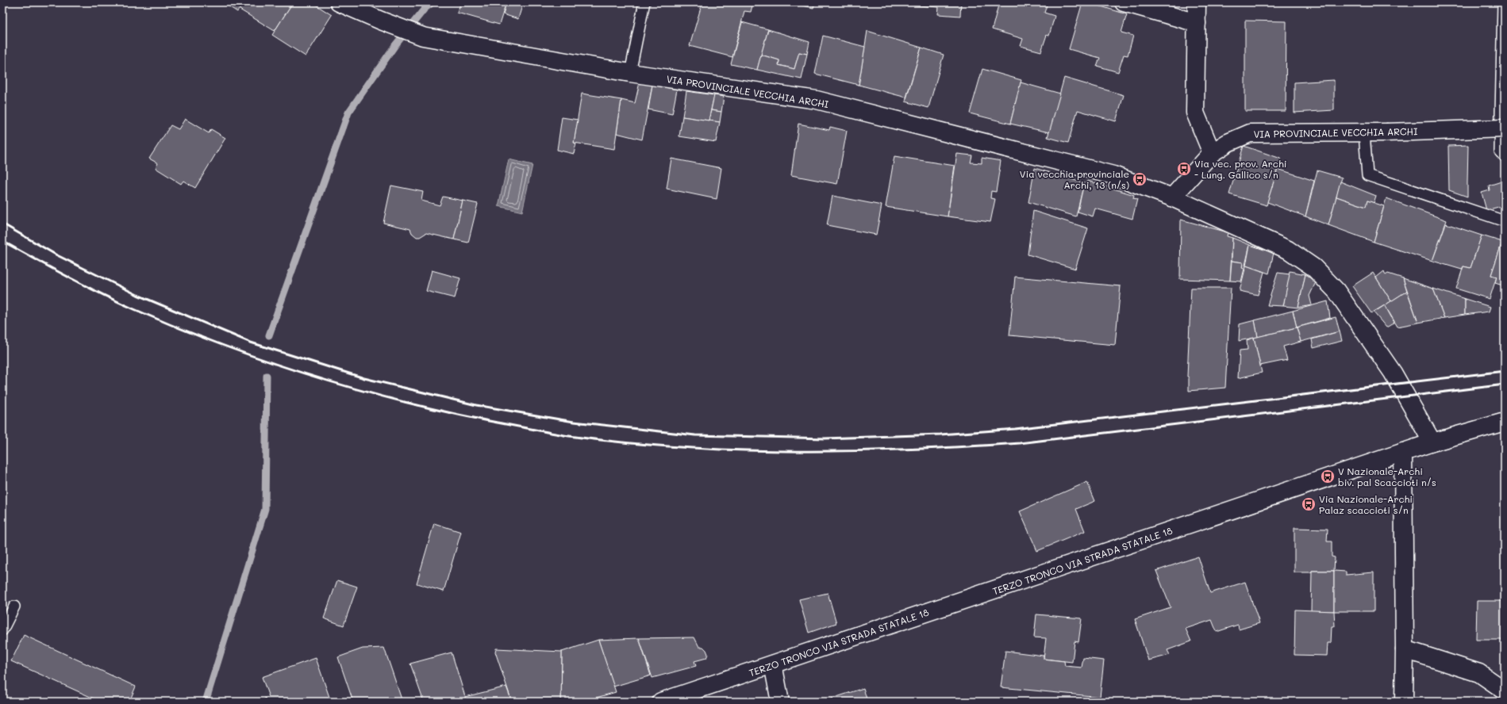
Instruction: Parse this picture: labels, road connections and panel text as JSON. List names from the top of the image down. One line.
{"streets":{"street":["VIA PROVINCIALE VECCHIA ARCHI","TERZO TRONCO VIA STRADA STATALE 18"]},"crossings":[["VIA PROVINCIALE VECCHIA ARCHI","TERZO TRONCO VIA STRADA STATALE 18"]],"places":{"bus stop":["Via vec. prov. Archi - Lung. Gallico s/n","Via vecchia provinciale Archi, 13 (n/s)","V Nazionale-Archi biv. pal Scaccioti n/s","Via Nazionale-Archi Palaz scaccioti s/n"]}}
